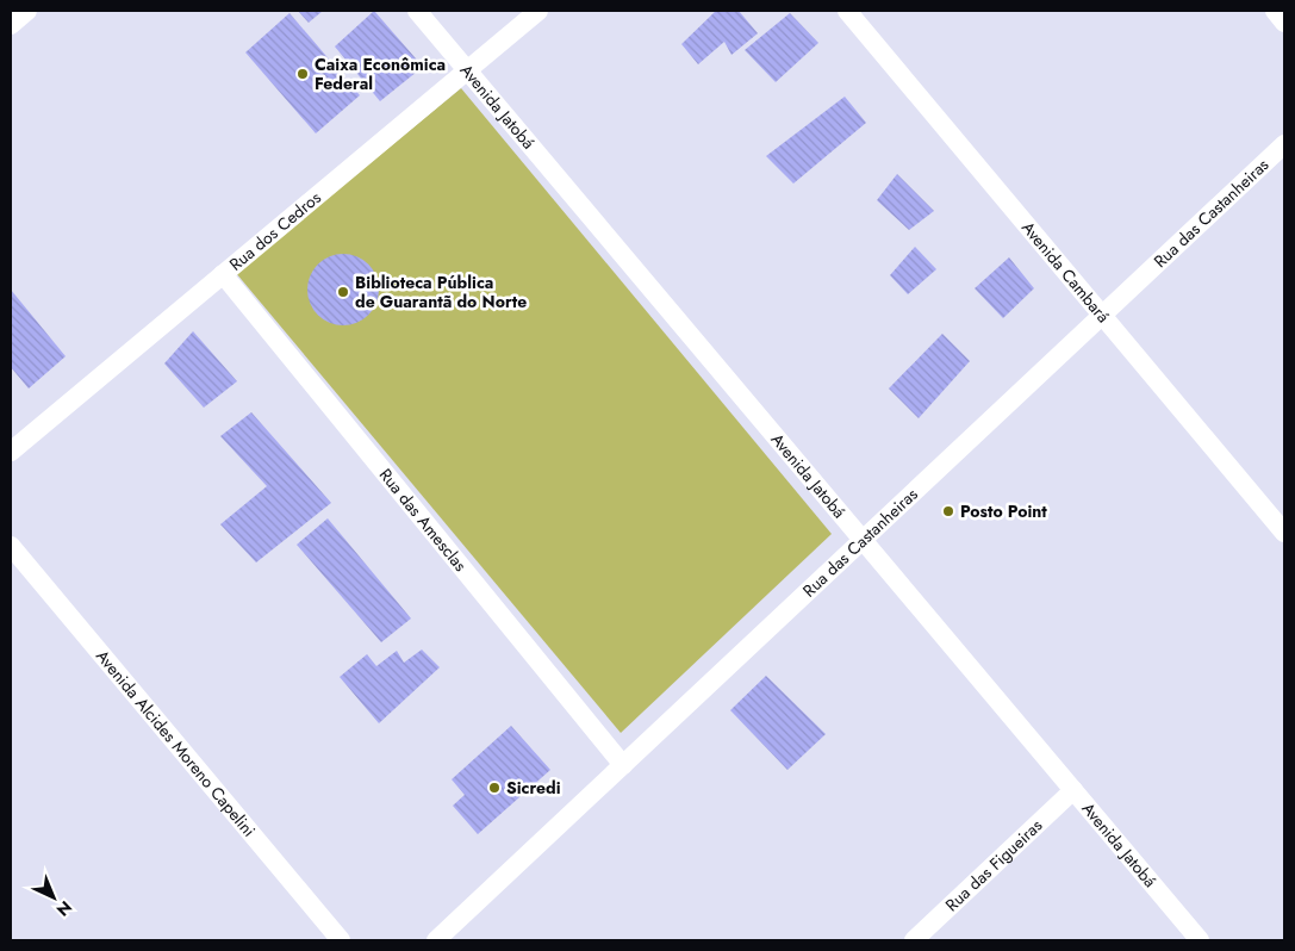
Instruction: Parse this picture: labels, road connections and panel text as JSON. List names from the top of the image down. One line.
{"streets":{"street":["Avenida Jatobá","Rua das Castanheiras","Rua dos Cedros","Avenida Cambará","Rua das Amesclas","Avenida Alcides Moreno Capelini","Rua das Figueiras"]},"crossings":[["Avenida Jatobá","Rua das Castanheiras"],["Avenida Jatobá","Rua dos Cedros"],["Avenida Jatobá","Rua das Figueiras"],["Rua das Castanheiras","Avenida Cambará"],["Rua das Castanheiras","Rua das Amesclas"],["Rua dos Cedros","Rua das Amesclas"]],"places":["Caixa Econômica Federal","Biblioteca Pública de Guarantã do Norte","Posto Point","Sicredi"],"north":"bottom right"}
